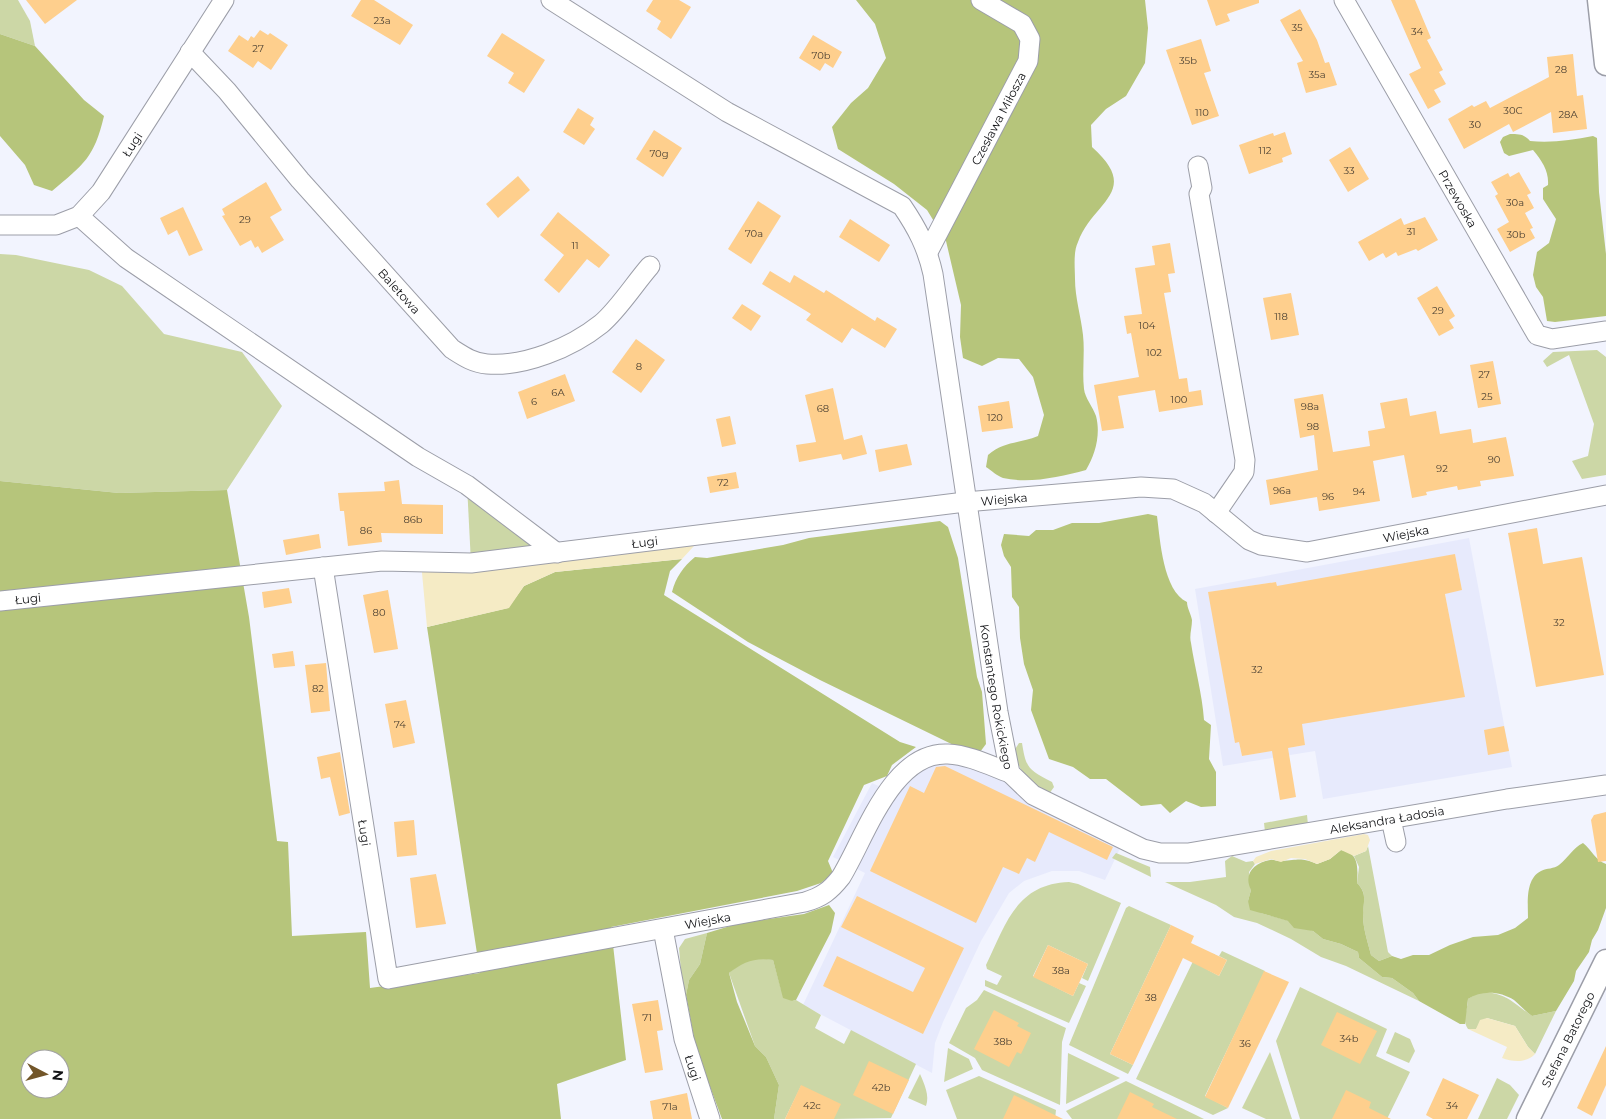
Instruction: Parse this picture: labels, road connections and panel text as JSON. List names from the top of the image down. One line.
{"streets":{"street":["Czesława Miłosza","Ługi","Przewoska","Baletowa","Wiejska","Konstantego Rokickiego","Aleksandra Ładosia","Stefana Batorego"]},"crossings":[["Czesława Miłosza","Konstantego Rokickiego"],["Ługi","Baletowa"],["Ługi","Wiejska"],["Ługi","Konstantego Rokickiego"],["Wiejska","Konstantego Rokickiego"],["Konstantego Rokickiego","Aleksandra Ładosia"]],"house_numbers":["23a","35","34","27","70b","35b","28","35a","30C","110","28A","30","112","70g","33","30a","29","31","70a","30b","11","29","118","104","102","8","27","6A","25","100","6","98a","68","120","98","90","92","72","96a","94","96","86b","86","80","32","32","82","74","38a","38","71","34b","38b","36","42b","42c","34","71a"],"north":"right"}
